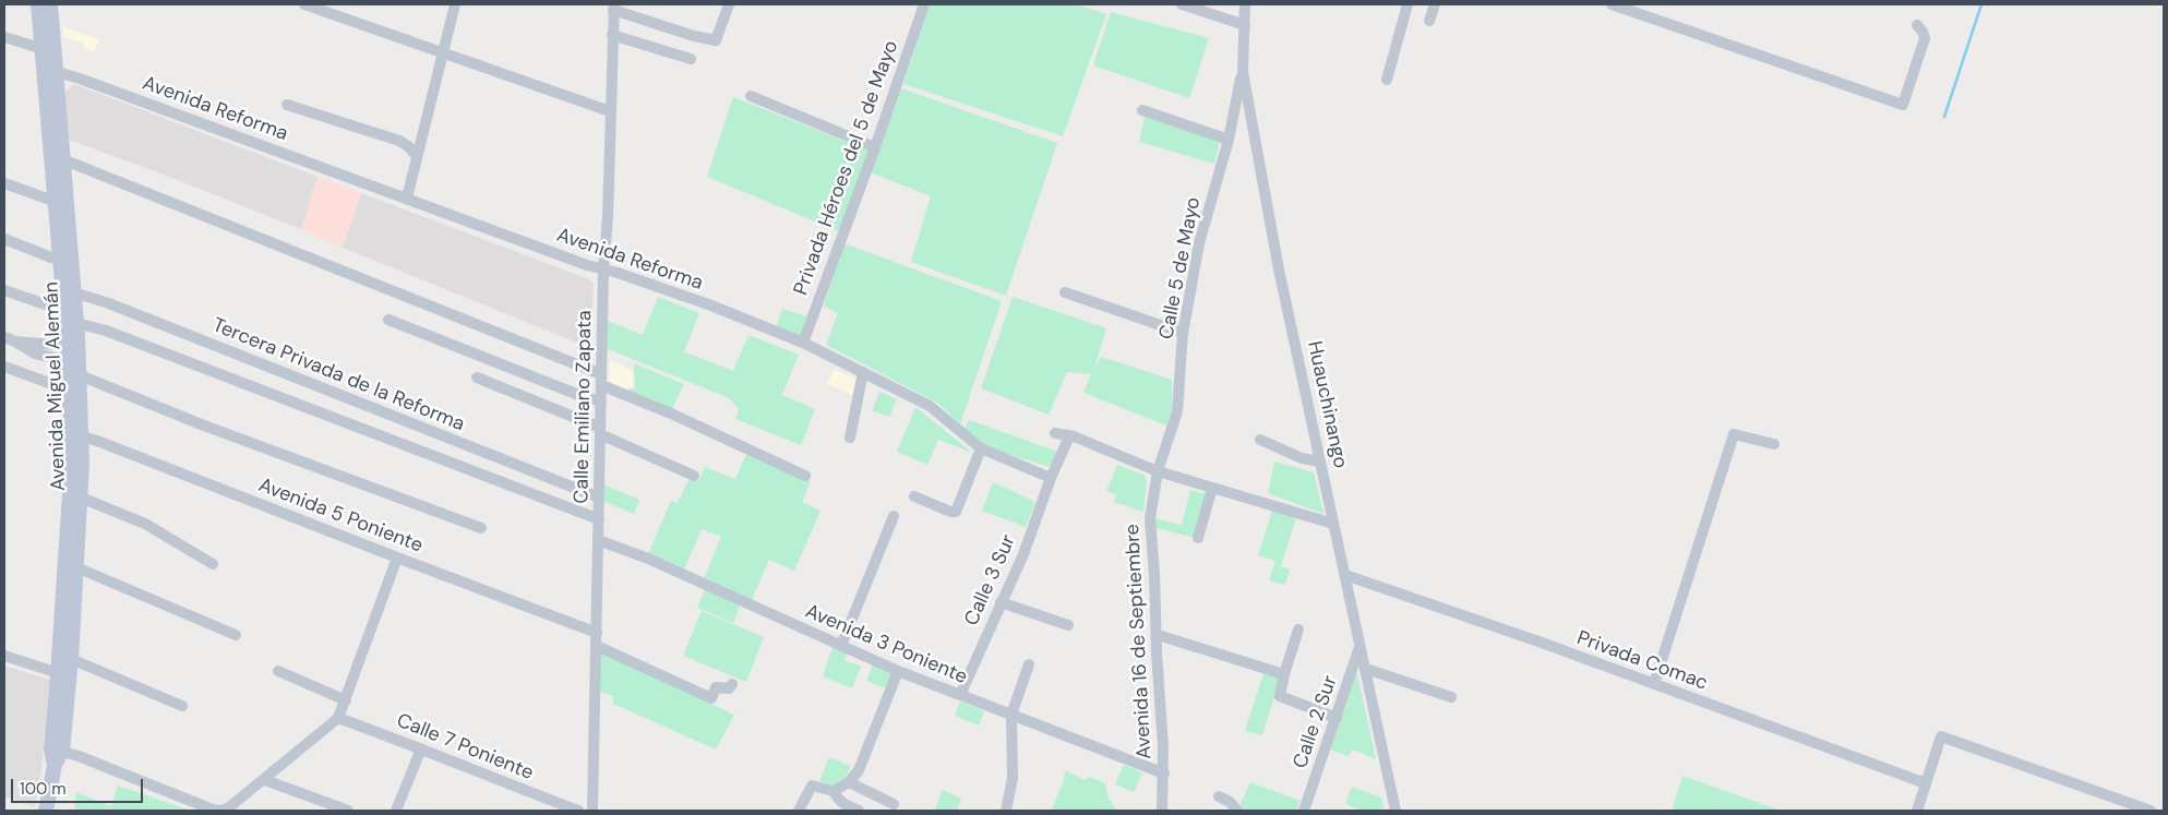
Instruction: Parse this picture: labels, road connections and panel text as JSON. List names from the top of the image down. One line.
{"streets":{"main road":["Avenida Miguel Alemán"],"street":["Avenida Reforma","Privada Héroes del 5 de Mayo","Calle 5 de Mayo","Tercera Privada de la Reforma","Huauchinango","Calle Emiliano Zapata","Avenida 5 Poniente","Calle 3 Sur","Avenida 16 de Septiembre","Avenida 3 Poniente","Privada Comac","Calle 2 Sur","Calle 7 Poniente"]},"crossings":[["Avenida Reforma","Privada Héroes del 5 de Mayo"],["Avenida Reforma","Avenida Miguel Alemán"],["Avenida Reforma","Calle Emiliano Zapata"],["Avenida Reforma","Calle 3 Sur"],["Calle 5 de Mayo","Huauchinango"],["Calle 5 de Mayo","Avenida 16 de Septiembre"],["Tercera Privada de la Reforma","Avenida Miguel Alemán"],["Tercera Privada de la Reforma","Calle Emiliano Zapata"],["Avenida Miguel Alemán","Avenida 5 Poniente"],["Huauchinango","Privada Comac"],["Huauchinango","Calle 2 Sur"],["Calle Emiliano Zapata","Avenida 5 Poniente"],["Calle Emiliano Zapata","Avenida 3 Poniente"],["Calle 3 Sur","Avenida 3 Poniente"],["Avenida 16 de Septiembre","Avenida 3 Poniente"]],"scale_bar":"100 m"}
